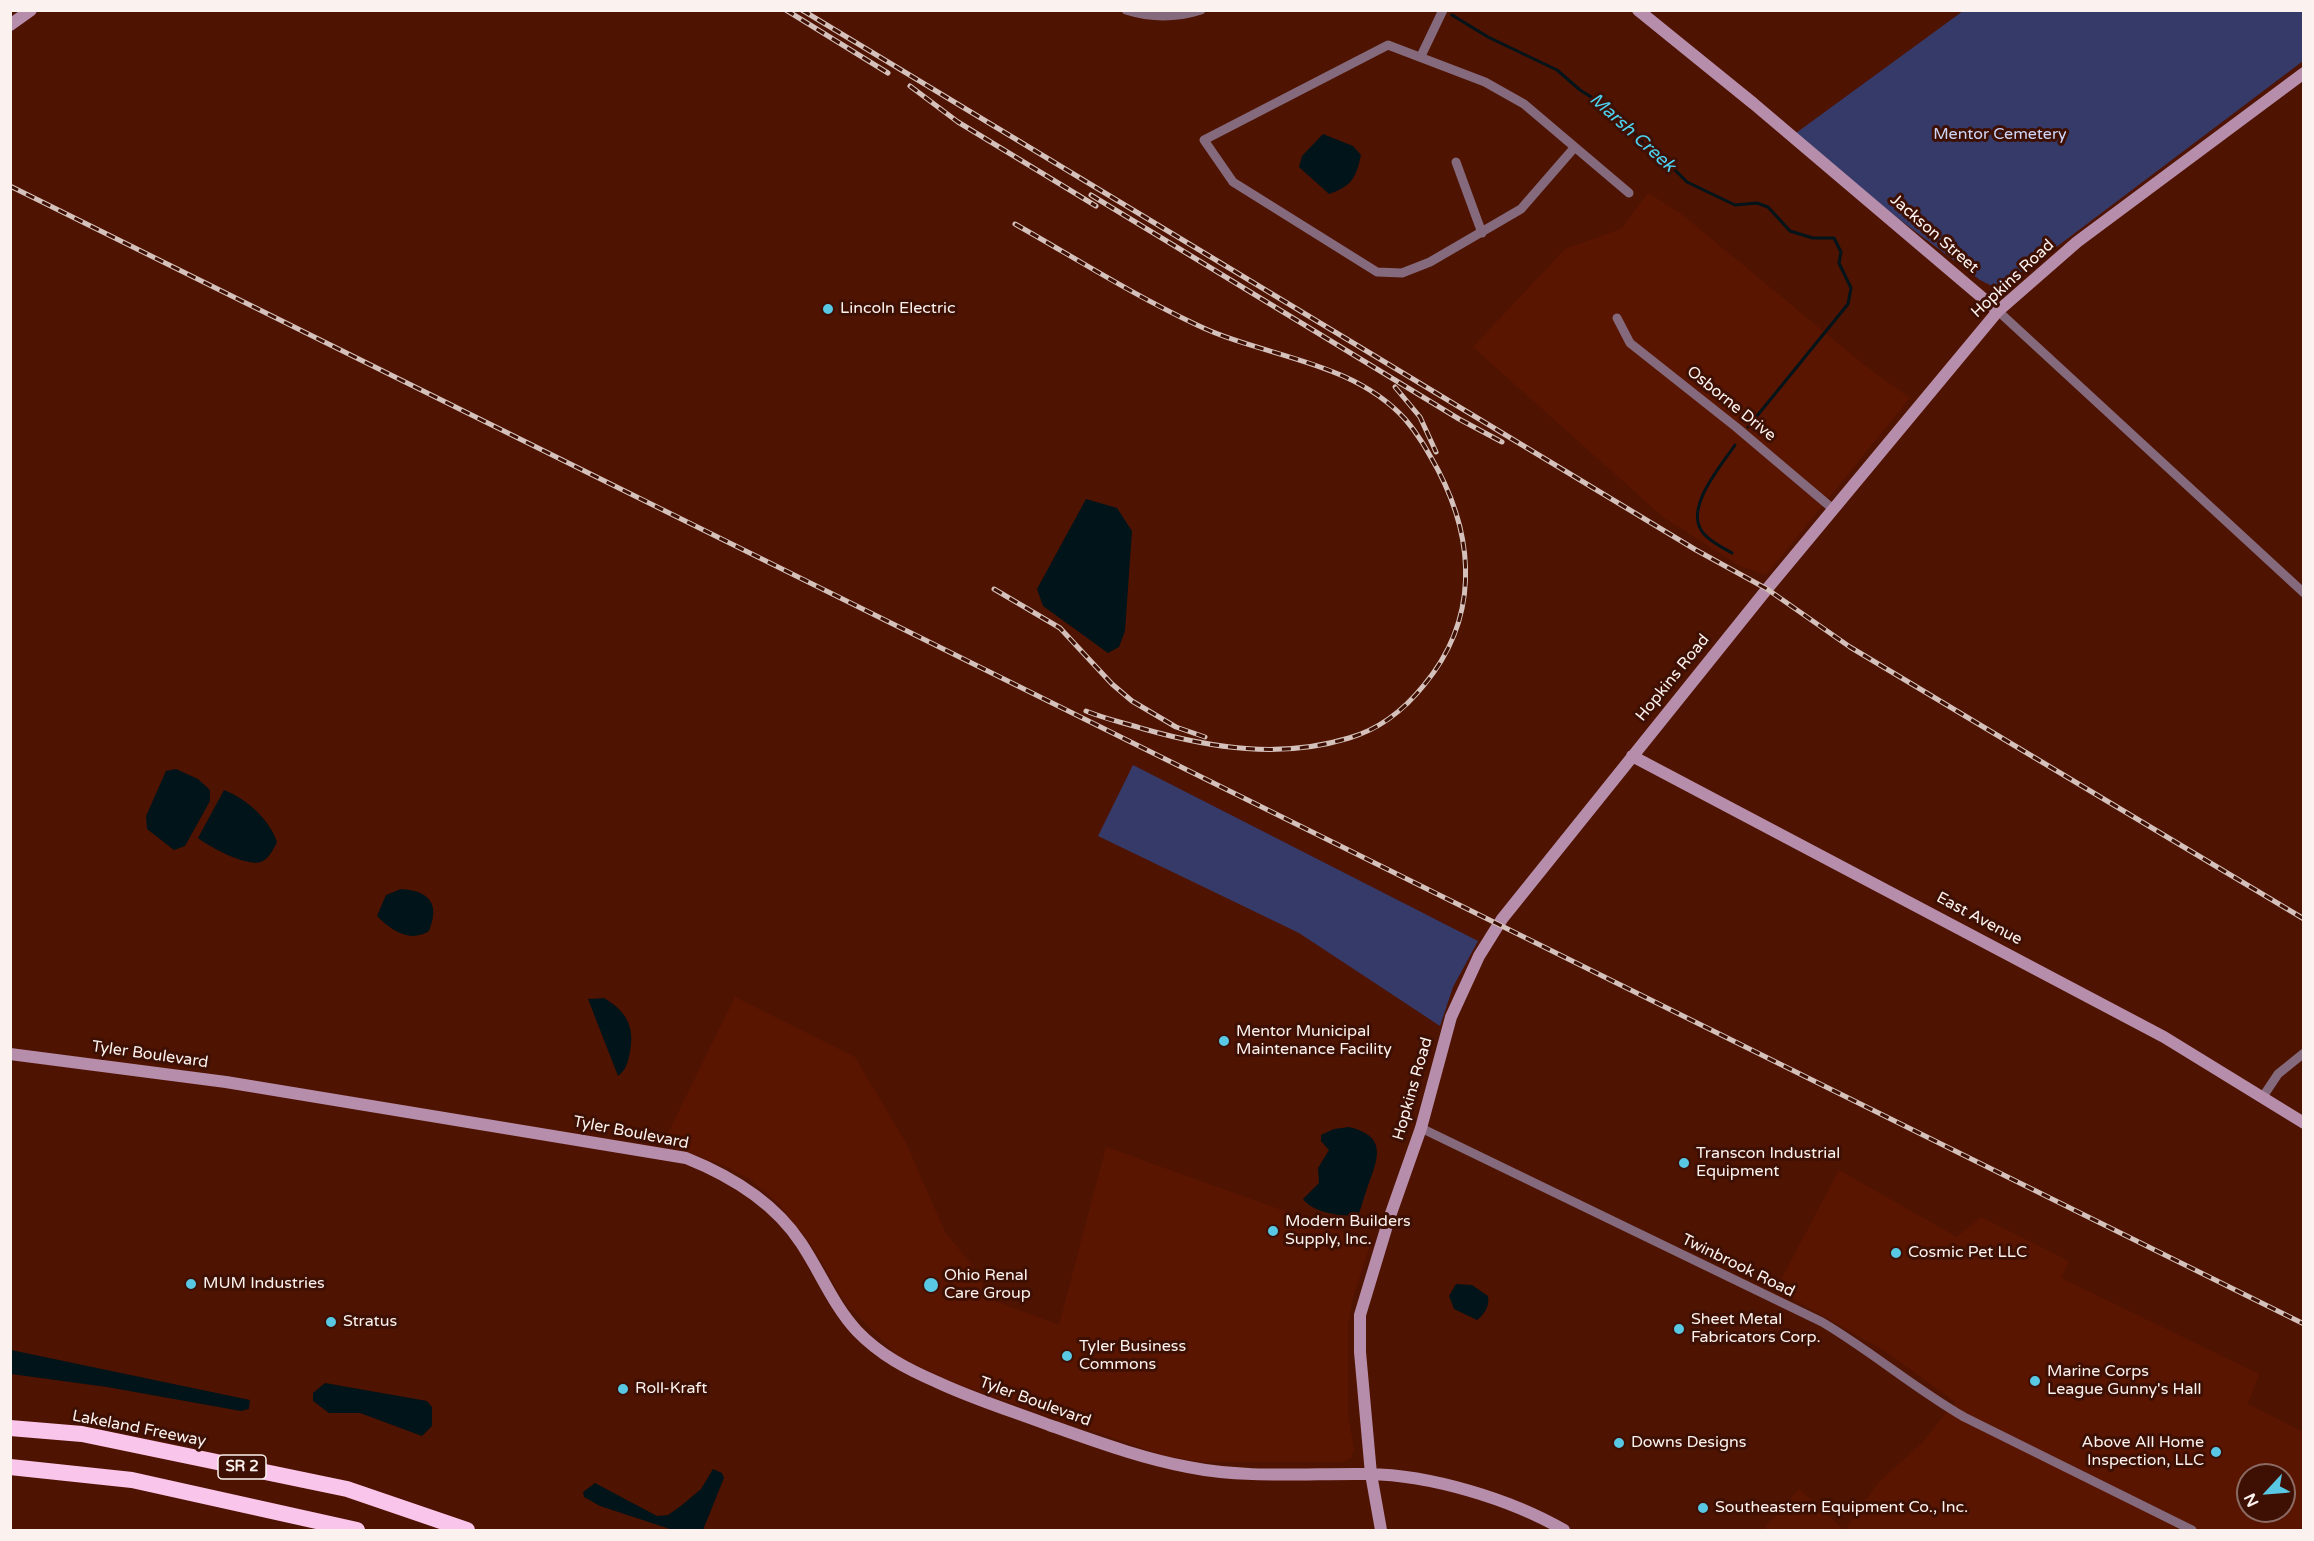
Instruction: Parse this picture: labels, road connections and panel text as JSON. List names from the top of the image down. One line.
{"streets":{"highway":["Lakeland Freeway","SR 2"],"street":["Jackson Street","Hopkins Road","Osborne Drive","East Avenue","Tyler Boulevard","Twinbrook Road"]},"crossings":[["Jackson Street","Hopkins Road"],["Hopkins Road","Osborne Drive"],["Hopkins Road","East Avenue"],["Hopkins Road","Tyler Boulevard"],["Hopkins Road","Twinbrook Road"]],"water":["Marsh Creek"],"parks":["Mentor Cemetery"],"places":["Lincoln Electric","Mentor Municipal Maintenance Facility","Transcon Industrial Equipment","Modern Builders Supply, Inc.","Cosmic Pet LLC","MUM Industries","Ohio Renal Care Group","Stratus","Sheet Metal Fabricators Corp.","Tyler Business Commons","Marine Corps League Gunny's Hall","Roll-Kraft","Downs Designs","Above All Home Inspection, LLC","Southeastern Equipment Co., Inc."],"north":"bottom left"}
